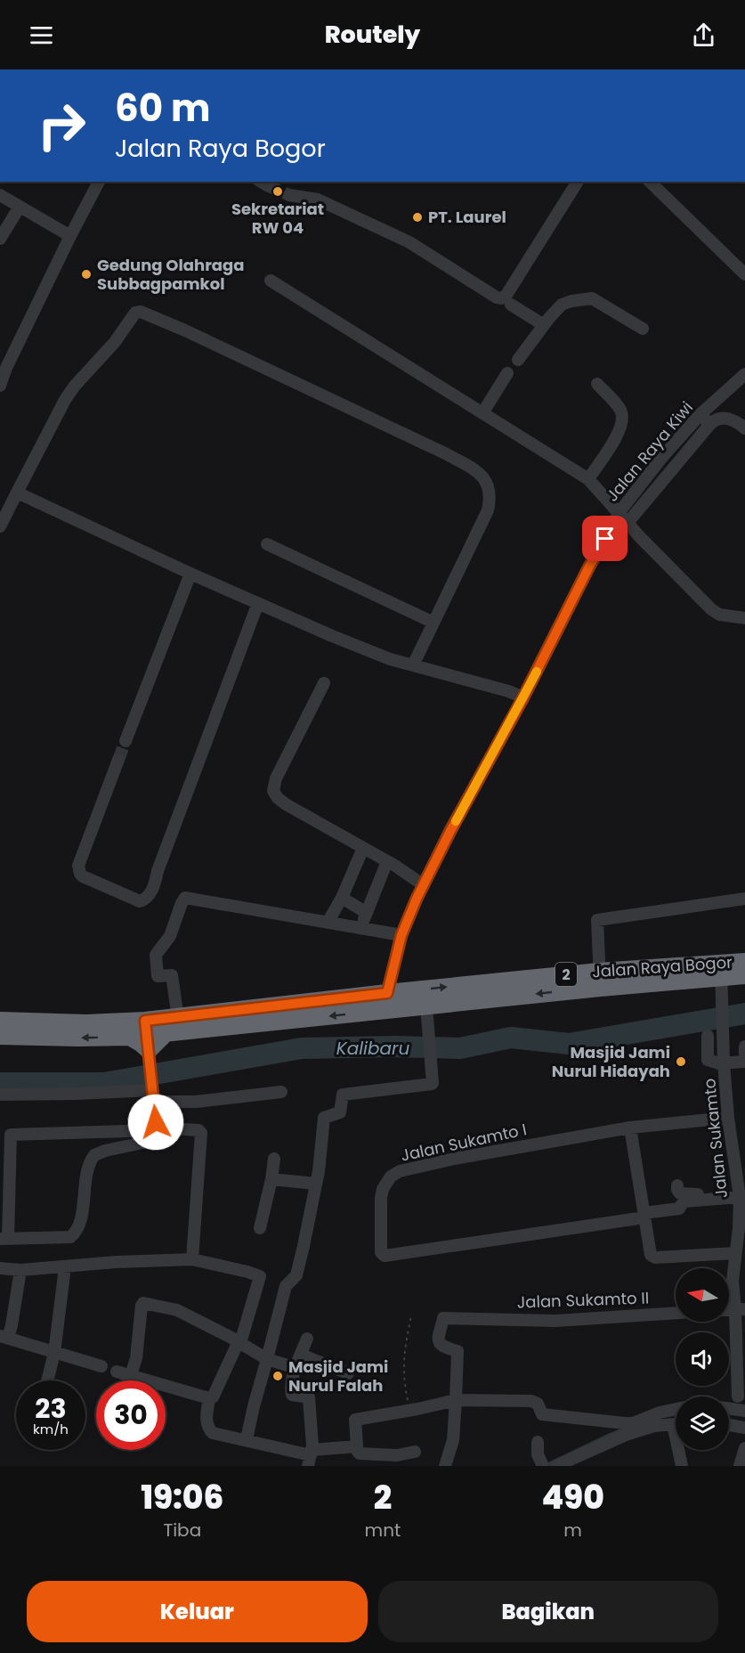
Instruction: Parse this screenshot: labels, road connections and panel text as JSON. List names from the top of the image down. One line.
{"streets":{"highway":["Jalan Raya Bogor","2"],"street":["Jalan Raya Kiwi","Jalan Sukamto","Jalan Sukamto I","Jalan Sukamto II"]},"crossings":[["Jalan Raya Kiwi","Jalan Raya Bogor"],["Jalan Raya Bogor","Jalan Sukamto"],["Jalan Sukamto","Jalan Sukamto I"]],"water":["Kalibaru"],"places":["Sekretariat RW 04","PT. Laurel","Gedung Olahraga Subbagpamkol","Masjid Jami Nurul Hidayah","Masjid Jami Nurul Falah"],"north":"left","page":{"header":"Routely","turn":["60 m","Jalan Raya Bogor"],"speed":"23 km/h","limit":"30","eta":["19:06","Tiba","2","mnt","490","m"],"buttons":["Keluar","Bagikan"]}}
